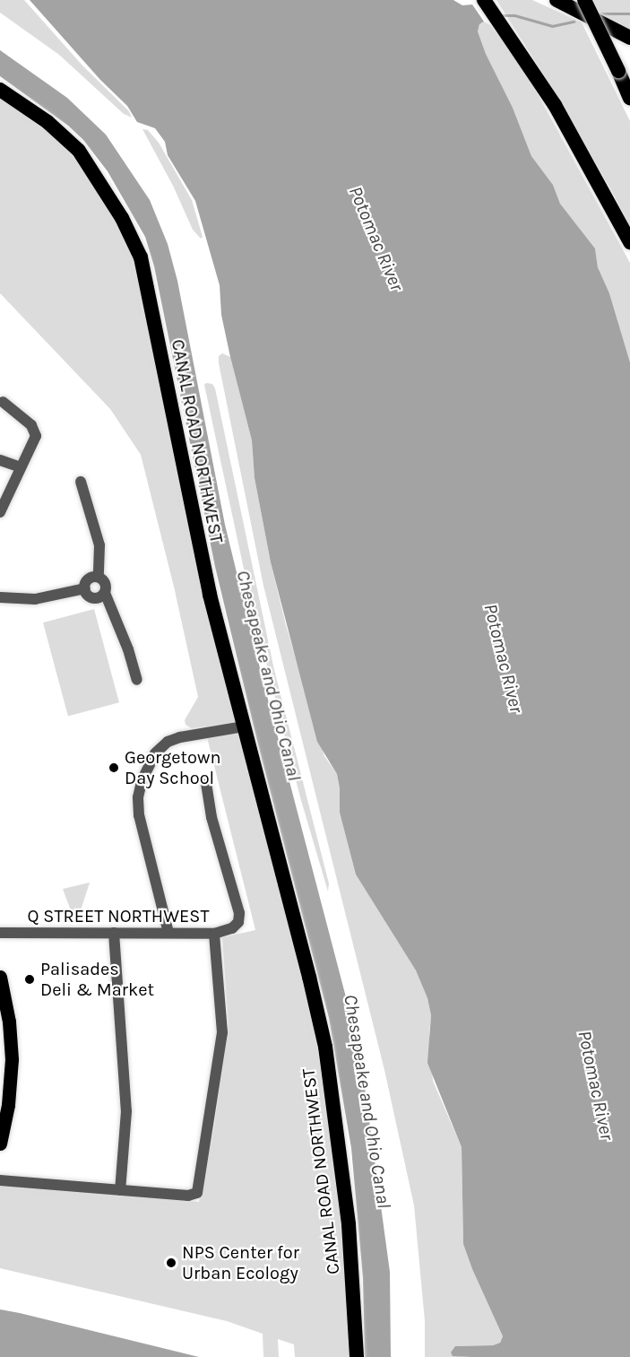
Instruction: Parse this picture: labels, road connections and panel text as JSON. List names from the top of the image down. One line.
{"streets":{"highway":["CANAL ROAD NORTHWEST"],"street":["Q STREET NORTHWEST"]},"water":["Potomac River","Chesapeake and Ohio Canal"],"places":["Georgetown Day School","Palisades Deli & Market","NPS Center for Urban Ecology"]}
